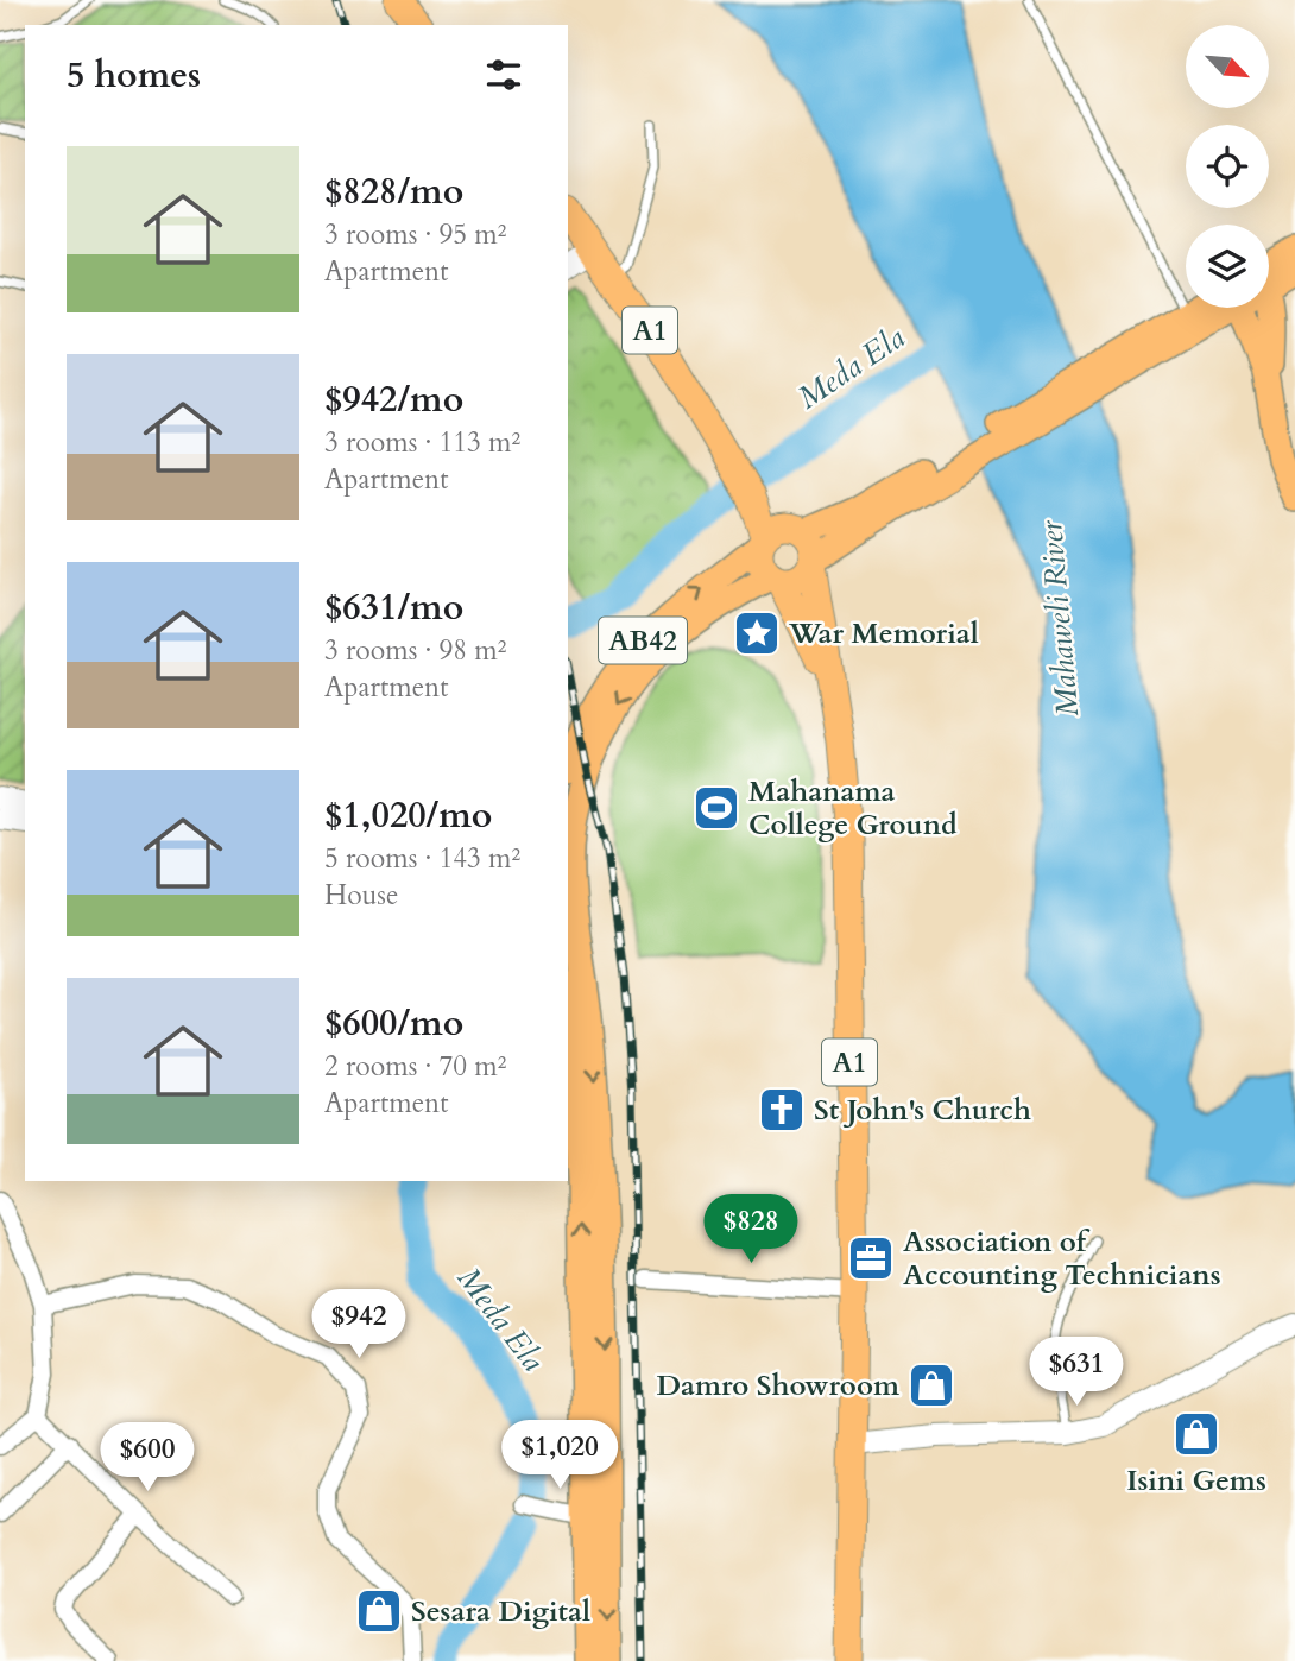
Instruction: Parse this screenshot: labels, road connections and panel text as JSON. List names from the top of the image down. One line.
{"streets":{"highway":["A1"],"main road":["AB42"]},"crossings":[["A1","AB42"]],"water":["Meda Ela","Mahaweli River"],"places":{"place":["War Memorial"],"sports":["Mahanama College Ground"],"church":["St John's Church"],"office":["Association of Accounting Technicians"],"shop":["Damro Showroom","Isini Gems","Sesara Digital"]},"north":"bottom right","page":{"heading":"5 homes","list":[{"name":"$828/mo","note":"3 rooms · 95 m² · Apartment"},{"name":"$942/mo","note":"3 rooms · 113 m² · Apartment"},{"name":"$631/mo","note":"3 rooms · 98 m² · Apartment"},{"name":"$1,020/mo","note":"5 rooms · 143 m² · House"},{"name":"$600/mo","note":"2 rooms · 70 m² · Apartment"}],"price":["$828","$942","$631","$1,020","$600"]}}
